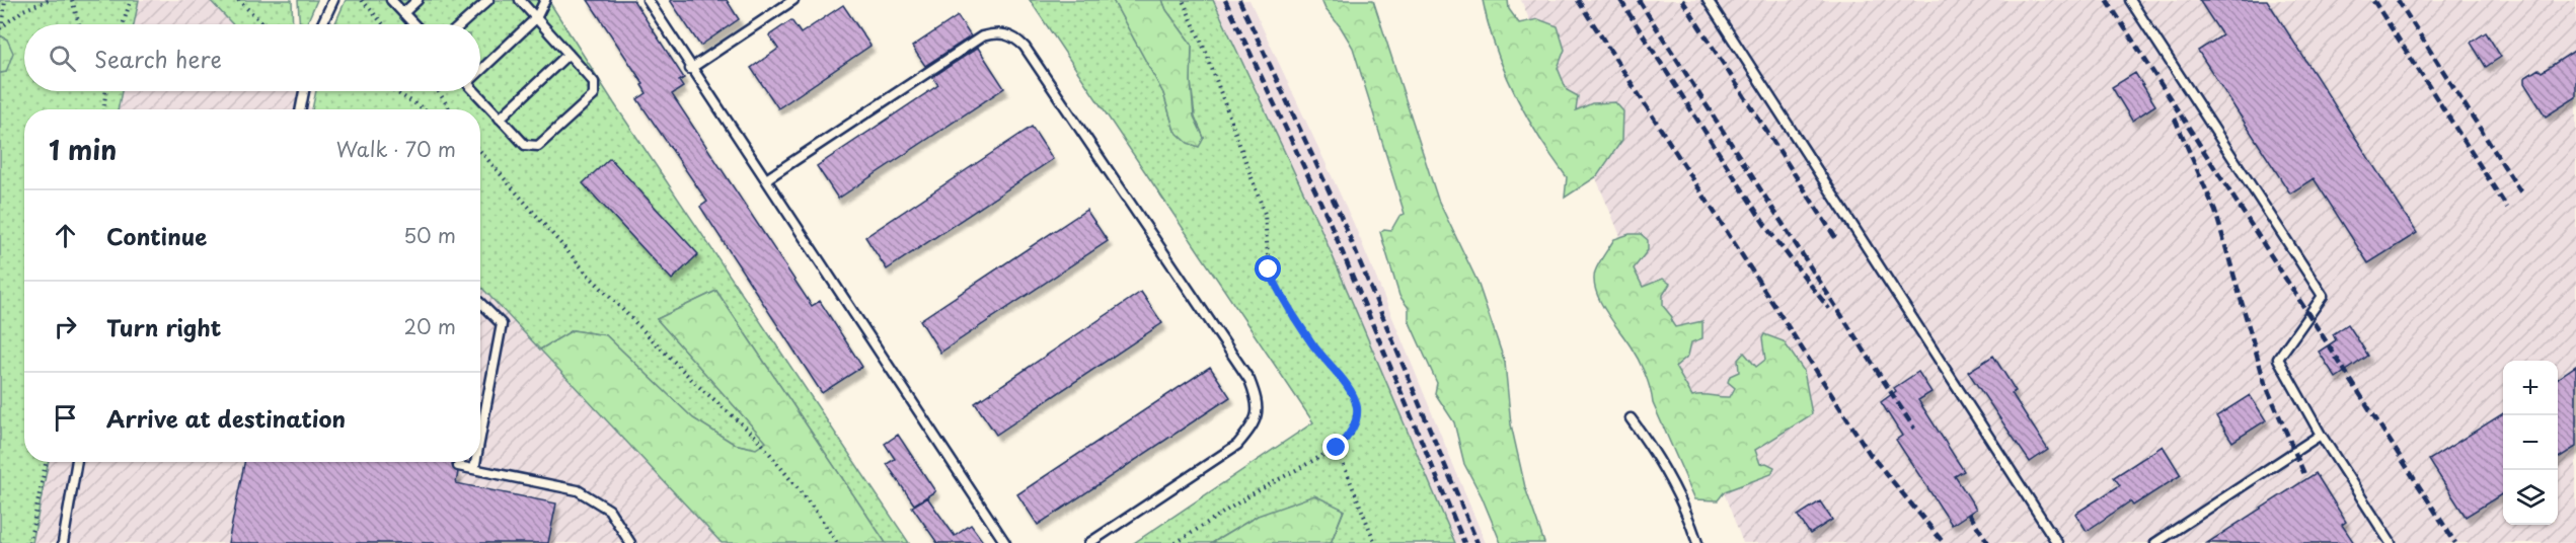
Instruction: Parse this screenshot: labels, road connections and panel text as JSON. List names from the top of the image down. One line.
{"page":{"search":"Search here","heading":["1 min","Walk · 70 m"],"list":[["Continue","50 m"],["Turn right","20 m"],"Arrive at destination"],"map_buttons":["+","−"]}}
